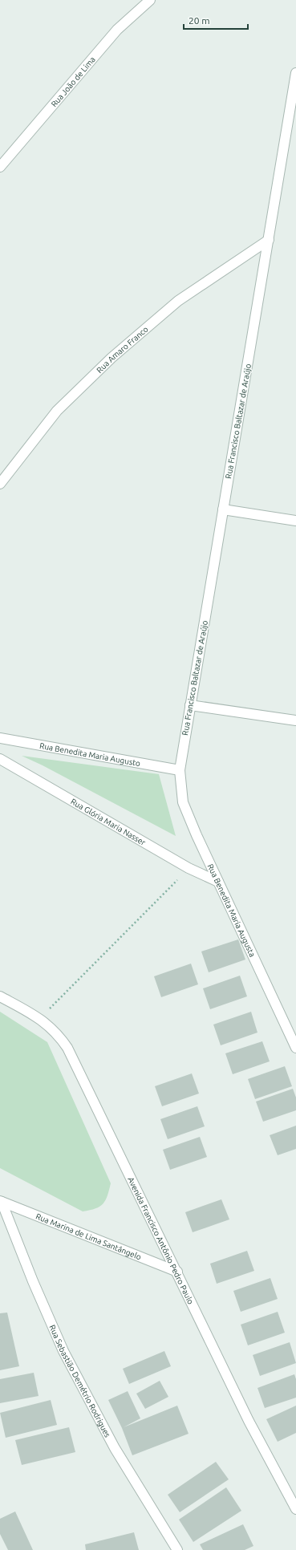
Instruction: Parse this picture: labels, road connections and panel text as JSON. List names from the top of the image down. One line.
{"streets":{"street":["Rua João de Lima","Rua Amaro Franco","Rua Francisco Baltazar de Araújo","Rua Benedita Maria Augusto","Rua Glória Maria Nasser","Rua Benedita Maria Augusta","Rua Marina de Lima Santângelo","Avenida Francisco Antônio Pedro Paulo","Rua Sebastião Demétrio Rodrigues"]},"crossings":[["Rua Amaro Franco","Rua Francisco Baltazar de Araújo"],["Rua Francisco Baltazar de Araújo","Rua Benedita Maria Augusto"],["Rua Francisco Baltazar de Araújo","Rua Benedita Maria Augusta"],["Rua Benedita Maria Augusto","Rua Benedita Maria Augusta"],["Rua Glória Maria Nasser","Rua Benedita Maria Augusta"],["Rua Marina de Lima Santângelo","Avenida Francisco Antônio Pedro Paulo"],["Rua Marina de Lima Santângelo","Rua Sebastião Demétrio Rodrigues"]],"scale_bar":"20 m"}
